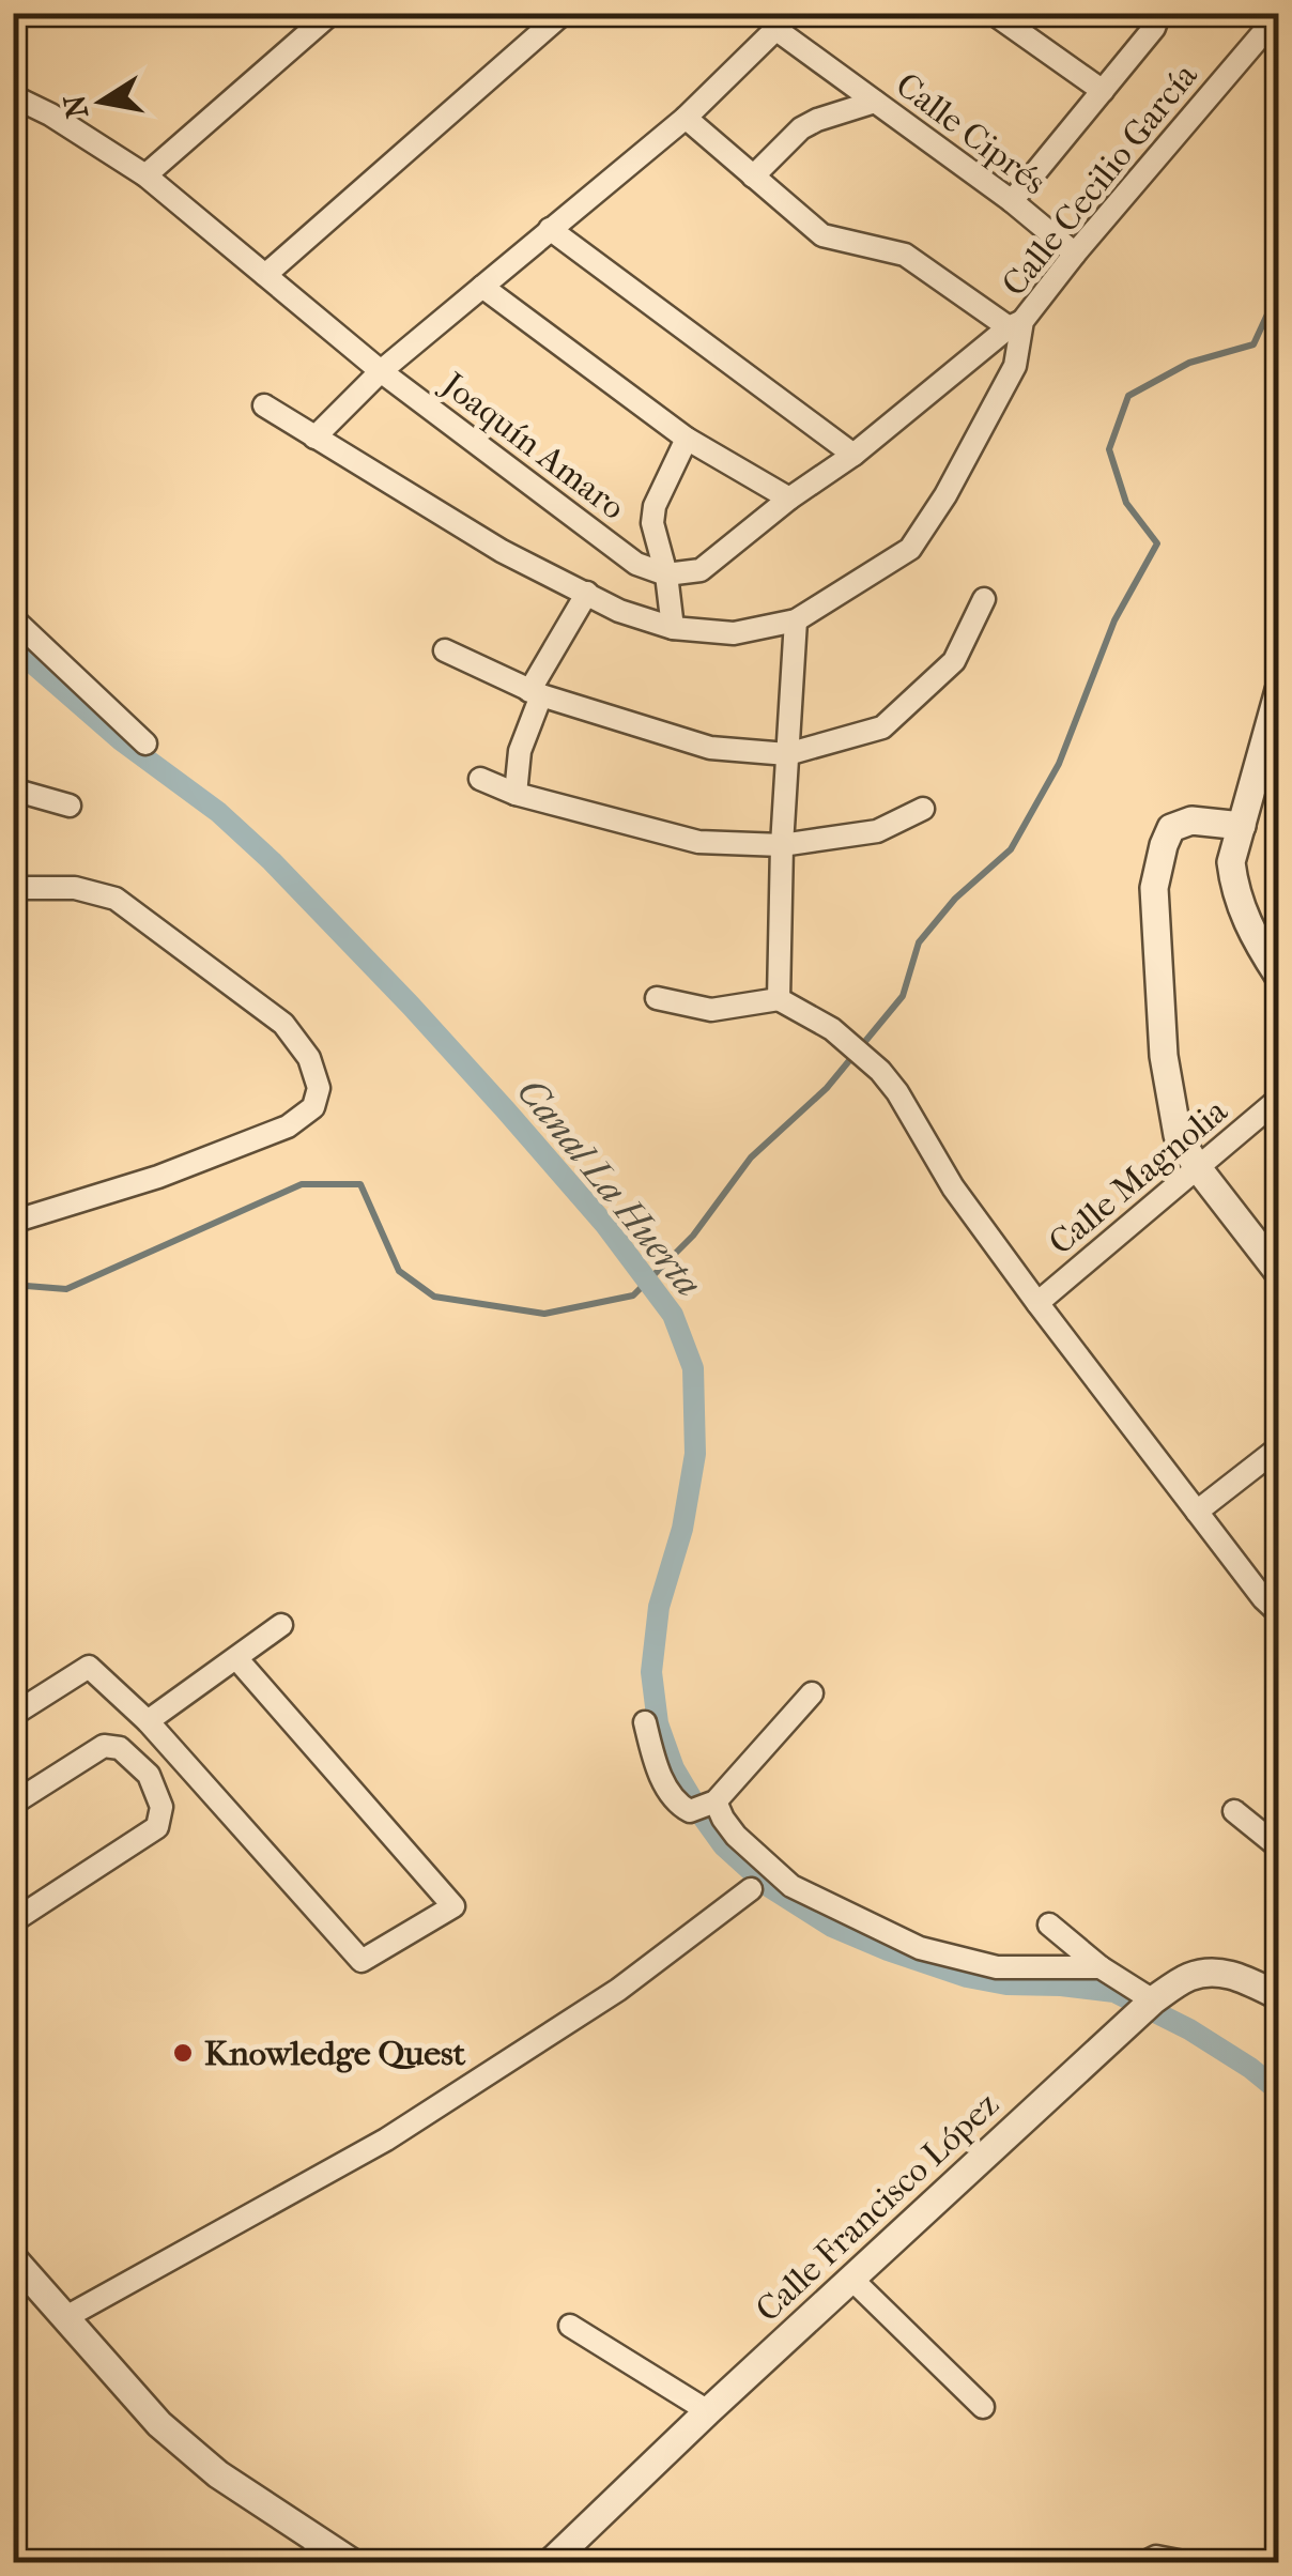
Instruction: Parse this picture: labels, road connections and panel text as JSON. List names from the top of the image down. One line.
{"streets":{"street":["Calle Ciprés","Calle Cecilio García","Joaquín Amaro","Calle Magnolia","Calle Francisco López"]},"crossings":[["Calle Ciprés","Calle Cecilio García"]],"water":["Canal La Huerta"],"places":["Knowledge Quest"],"north":"left"}
